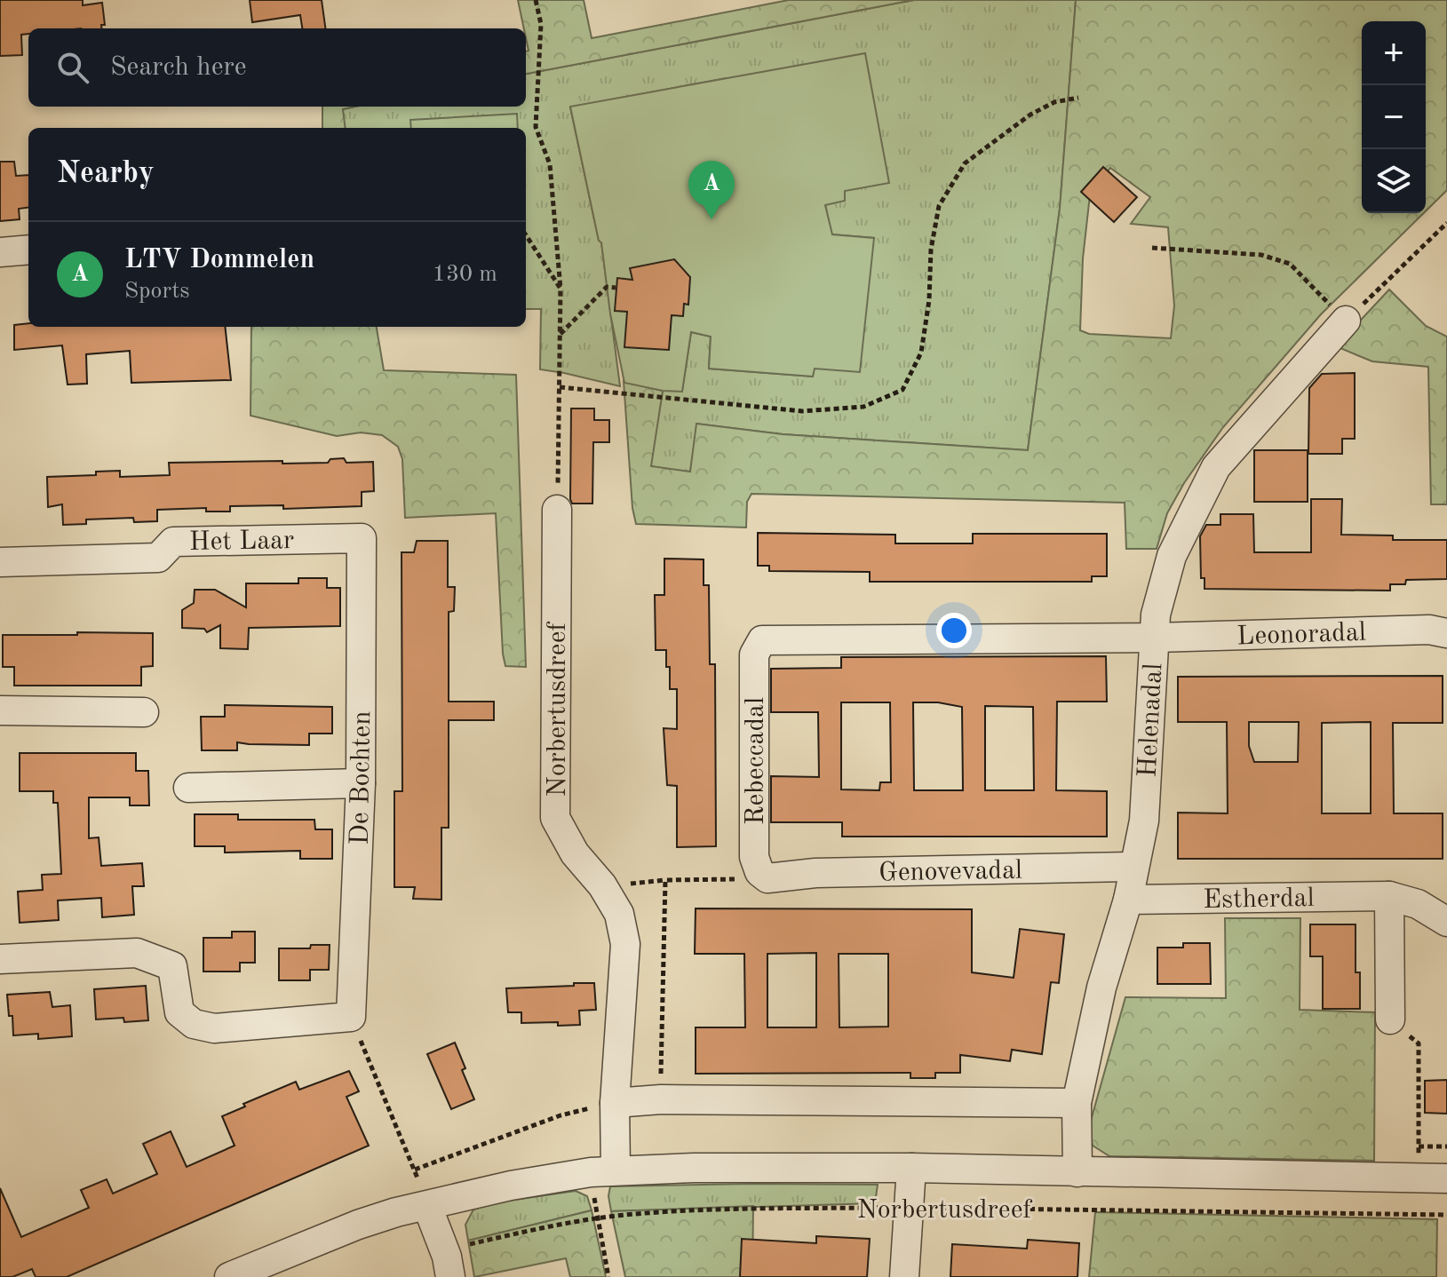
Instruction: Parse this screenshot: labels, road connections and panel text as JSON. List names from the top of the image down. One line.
{"streets":{"street":["Het Laar","Leonoradal","Norbertusdreef","Helenadal","Rebeccadal","De Bochten","Genovevadal","Estherdal"]},"crossings":[["Het Laar","De Bochten"],["Leonoradal","Helenadal"],["Leonoradal","Rebeccadal"],["Norbertusdreef","Helenadal"],["Helenadal","Genovevadal"],["Helenadal","Estherdal"],["Rebeccadal","Genovevadal"]],"page":{"map_buttons":["+","−"],"search":"Search here","heading":"Nearby","pins":"A","list":[{"mark":"A","name":"LTV Dommelen","note":"Sports","value":"130 m"}]}}
